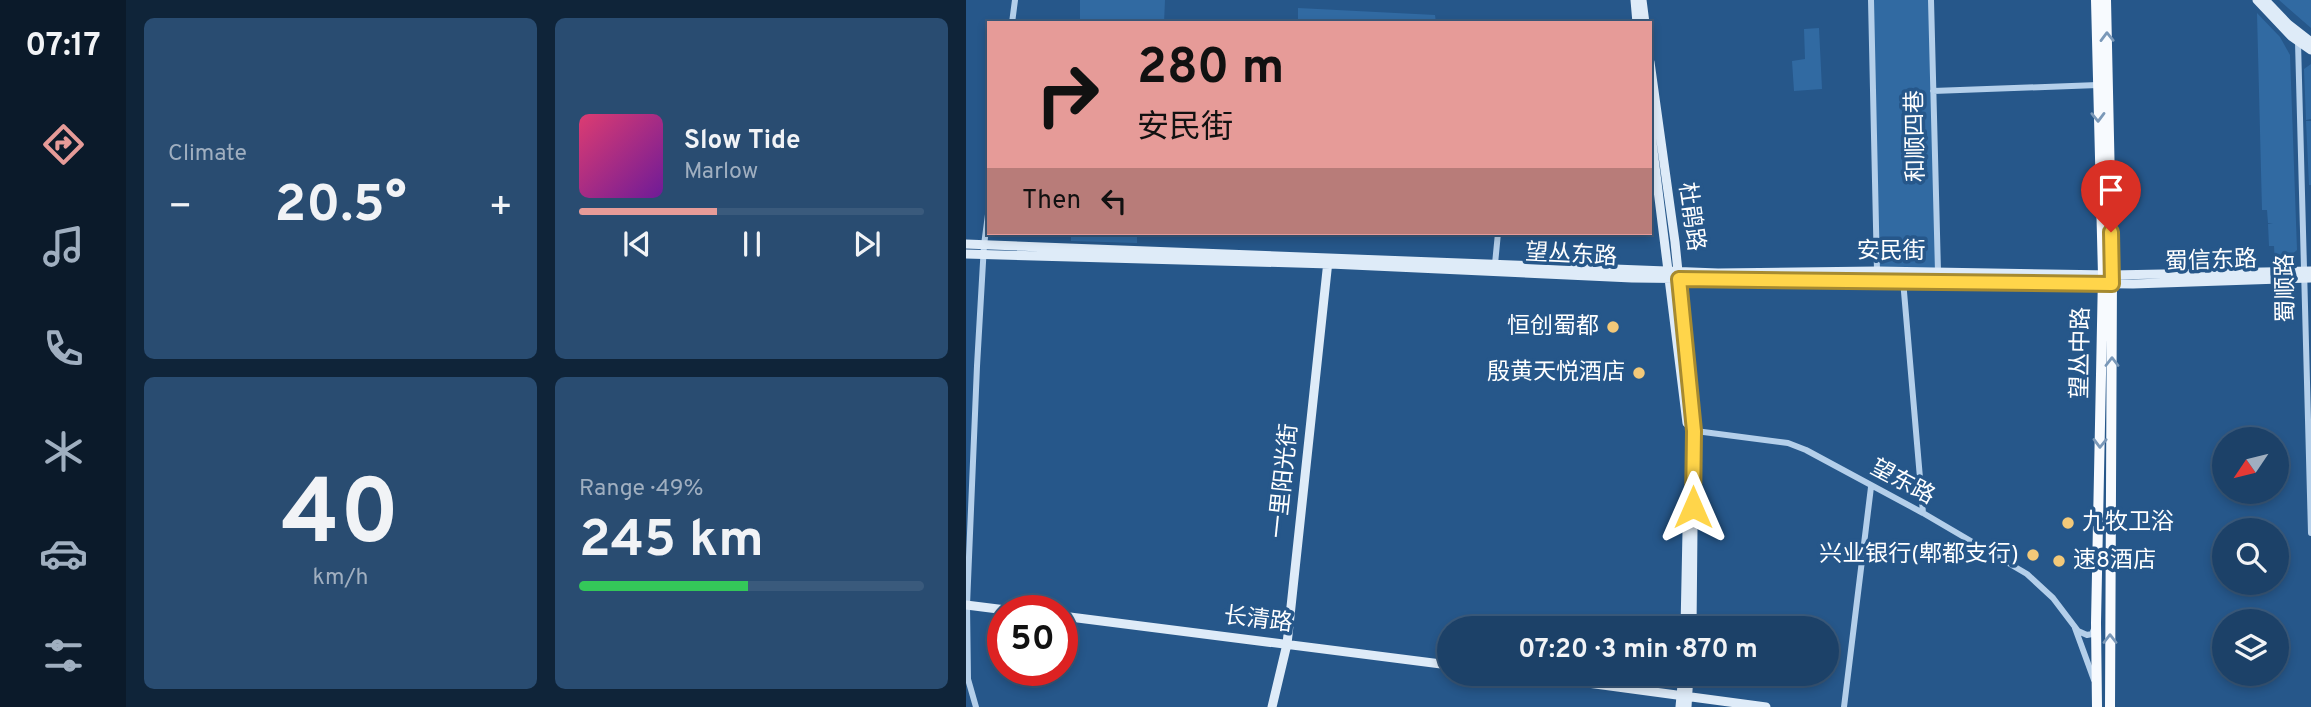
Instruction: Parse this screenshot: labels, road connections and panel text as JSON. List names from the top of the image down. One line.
{"streets":{"main road":["杜鹃路","安民街","望丛东路","蜀信东路","望丛中路","一里阳光街","长清路"],"street":["和顺四巷","蜀顺路","望东路"]},"crossings":[["和顺四巷","安民街"],["杜鹃路","安民街"],["杜鹃路","望丛东路"],["杜鹃路","望东路"],["安民街","望丛东路"],["安民街","蜀信东路"],["安民街","望丛中路"],["望丛东路","一里阳光街"],["蜀信东路","蜀顺路"],["蜀信东路","望丛中路"],["望丛中路","望东路"],["一里阳光街","长清路"]],"places":["恒创蜀都","殷黄天悦酒店","九牧卫浴","兴业银行(郫都支行)","速8酒店"],"north":"bottom left","page":{"tabs":"07:17","tile":["Climate",["40","km/h"],["Range · 49%","245 km"]],"turn":["280 m","安民街"],"song":["Slow Tide","Marlow"],"then":"Then","heat":["−","20.5°","+"],"limit":"50","trip":"07:20 · 3 min · 870 m"}}
